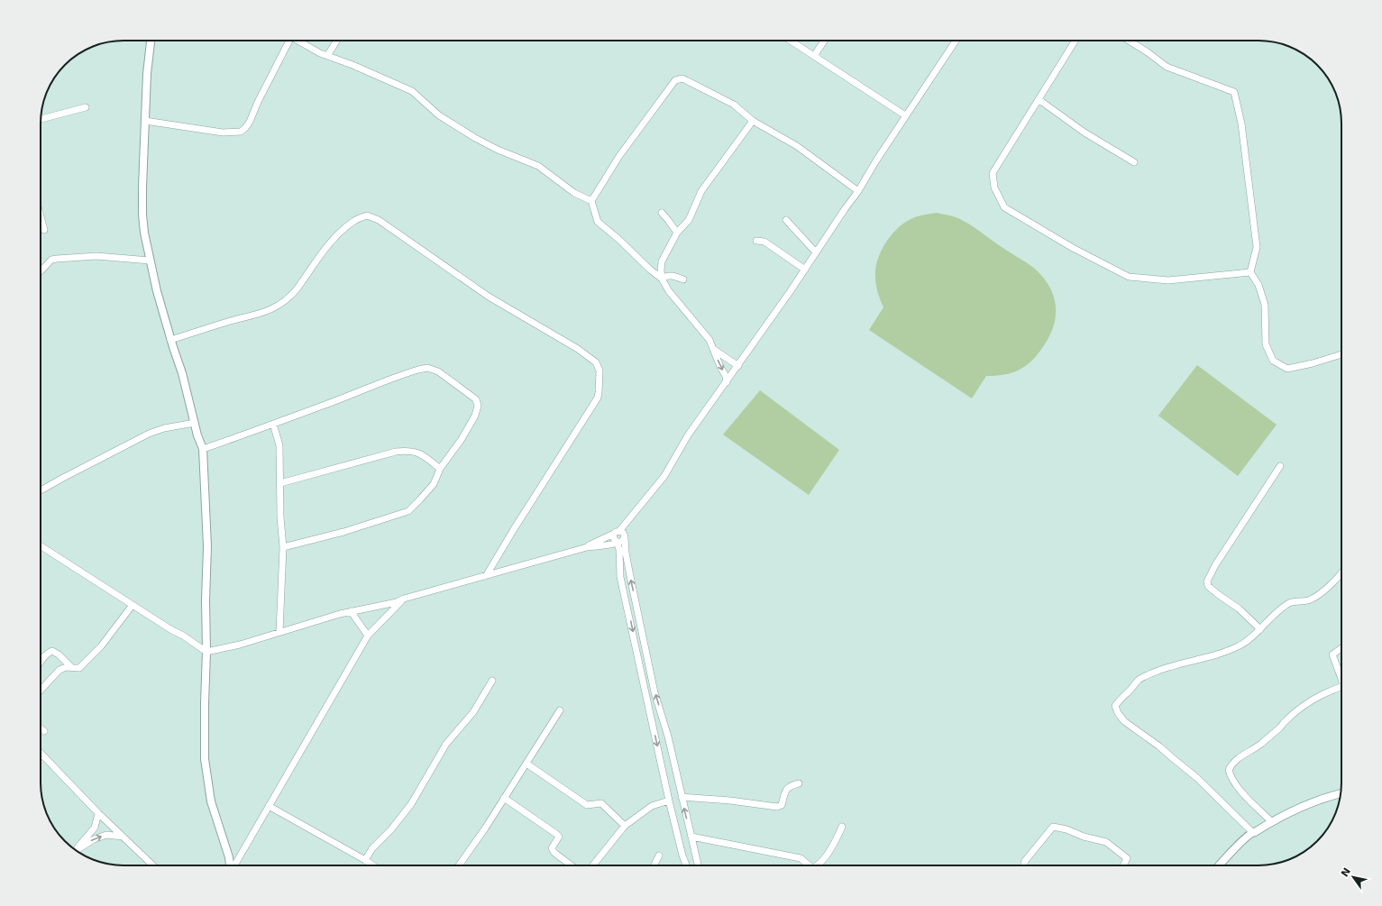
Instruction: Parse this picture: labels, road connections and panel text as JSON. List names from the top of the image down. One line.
{"north":"top left"}
